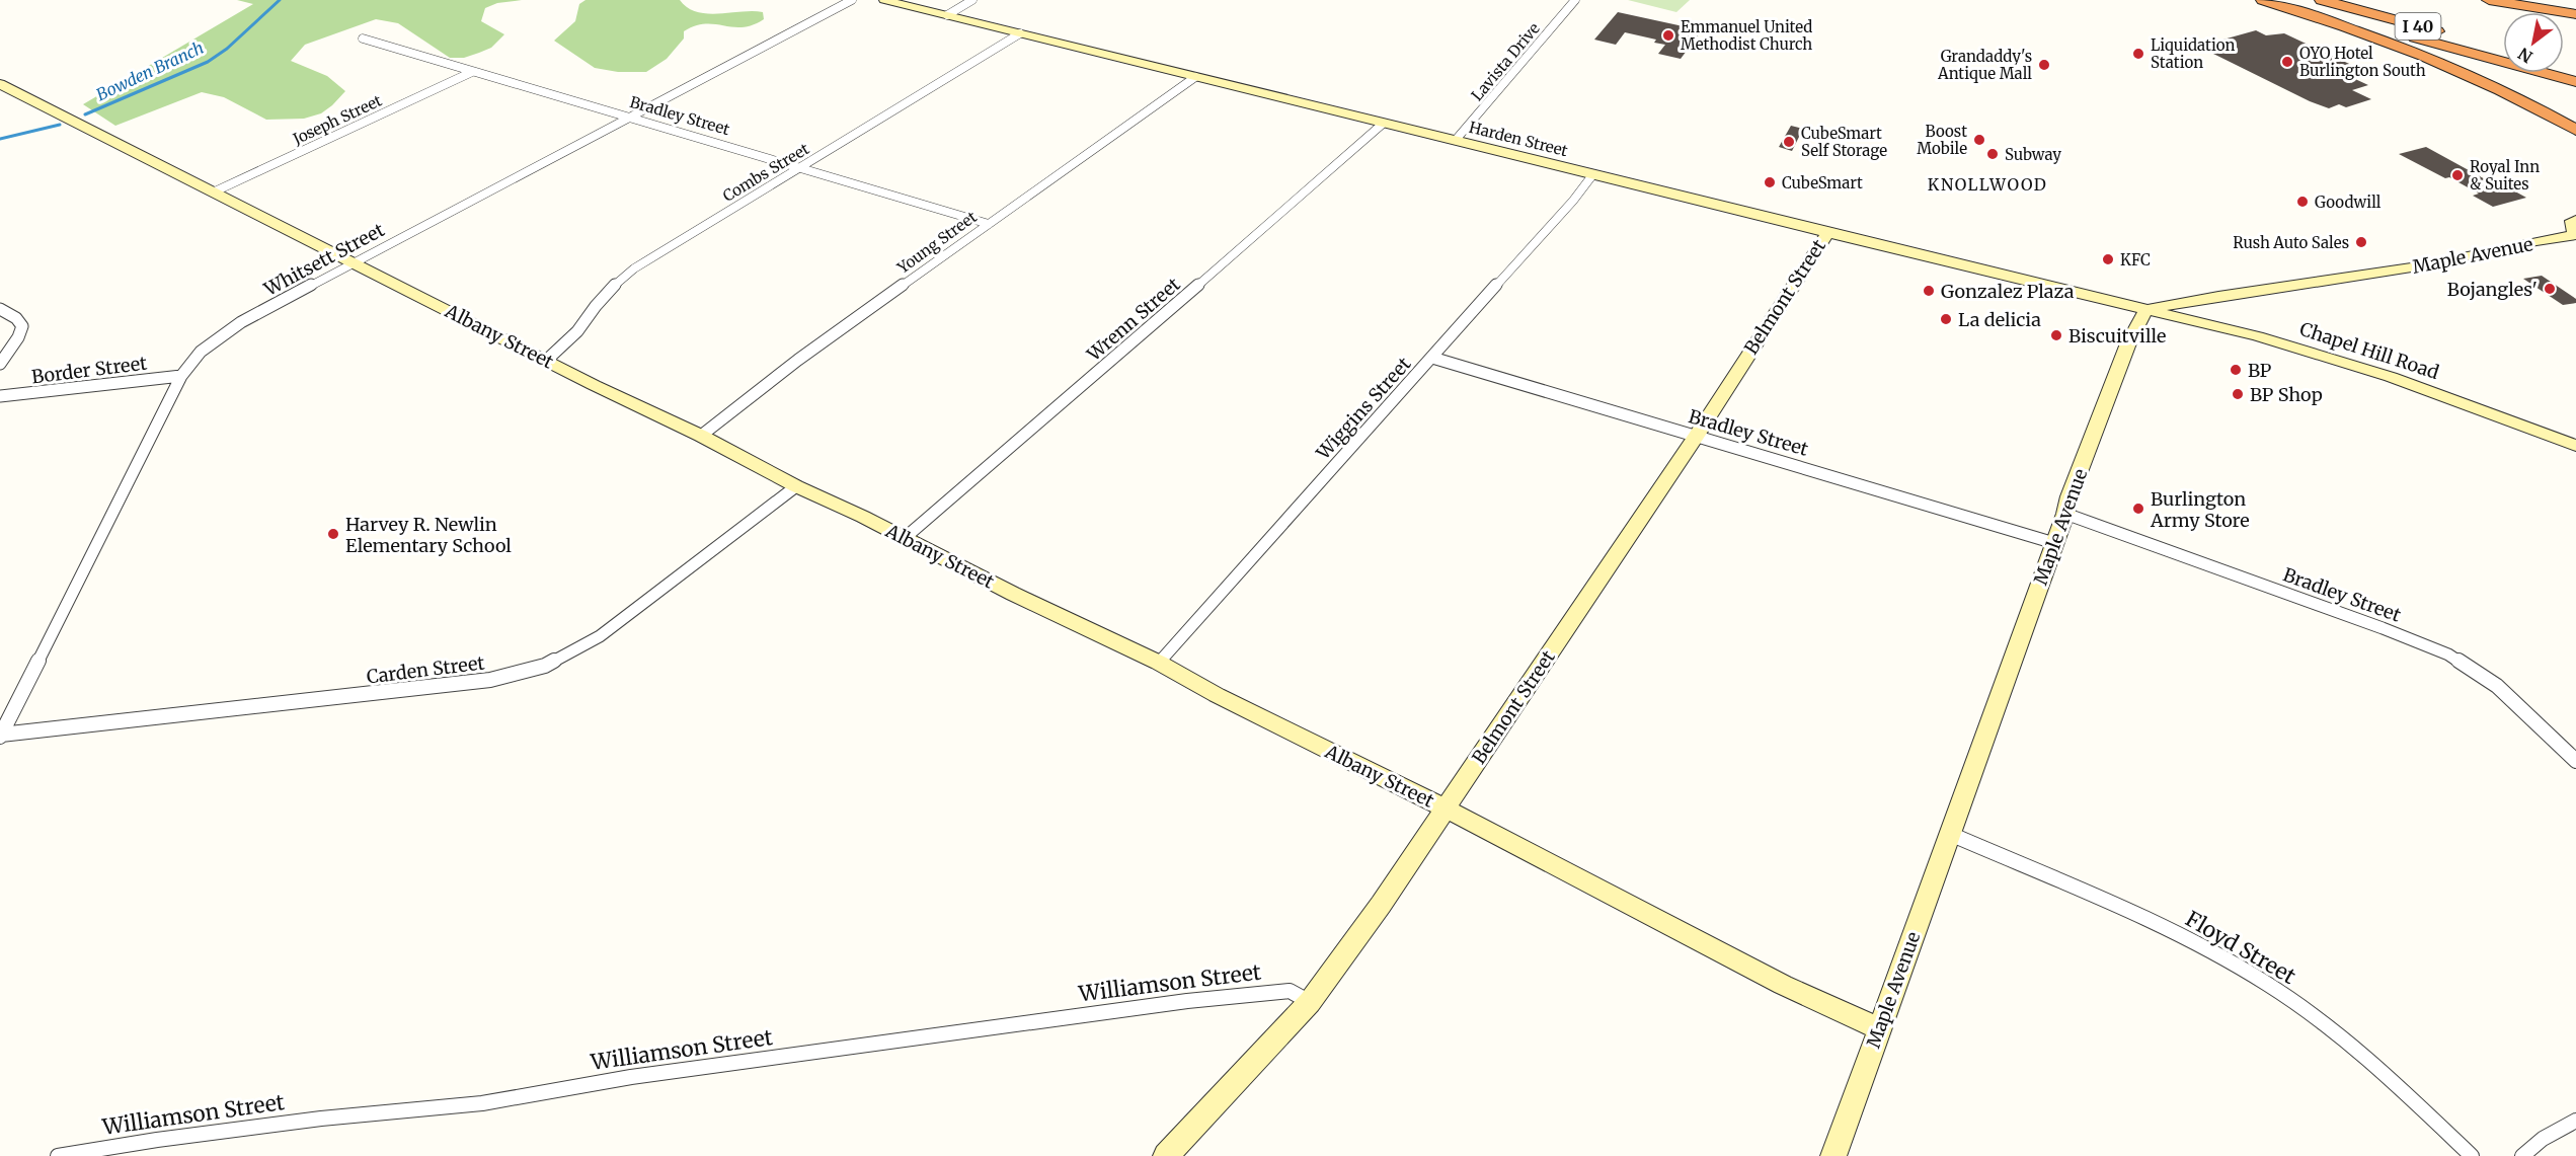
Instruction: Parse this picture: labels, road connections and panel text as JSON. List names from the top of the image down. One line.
{"streets":{"highway":["I 40"],"main road":["Harden Street","Maple Avenue","Belmont Street","Albany Street","Chapel Hill Road"],"street":["Lavista Drive","Bradley Street","Joseph Street","Combs Street","Young Street","Whitsett Street","Wrenn Street","Border Street","Wiggins Street","Carden Street","Floyd Street","Williamson Street"]},"crossings":[["Lavista Drive","Harden Street"],["Bradley Street","Joseph Street"],["Bradley Street","Combs Street"],["Bradley Street","Young Street"],["Bradley Street","Maple Avenue"],["Bradley Street","Whitsett Street"],["Bradley Street","Belmont Street"],["Bradley Street","Wiggins Street"],["Joseph Street","Albany Street"],["Harden Street","Combs Street"],["Harden Street","Young Street"],["Harden Street","Maple Avenue"],["Harden Street","Belmont Street"],["Harden Street","Wrenn Street"],["Harden Street","Chapel Hill Road"],["Harden Street","Wiggins Street"],["Combs Street","Albany Street"],["Young Street","Albany Street"],["Maple Avenue","Albany Street"],["Maple Avenue","Chapel Hill Road"],["Maple Avenue","Floyd Street"],["Whitsett Street","Albany Street"],["Whitsett Street","Border Street"],["Whitsett Street","Carden Street"],["Belmont Street","Albany Street"],["Belmont Street","Williamson Street"],["Wrenn Street","Albany Street"],["Albany Street","Wiggins Street"],["Albany Street","Carden Street"]],"districts":["KNOLLWOOD"],"water":["Bowden Branch"],"places":["Emmanuel United Methodist Church","Liquidation Station","OYO Hotel Burlington South","Grandaddy's Antique Mall","Boost Mobile","CubeSmart Self Storage","Subway","Royal Inn & Suites","CubeSmart","Goodwill","Rush Auto Sales","KFC","Bojangles'","Gonzalez Plaza","La delicia","Biscuitville","BP","BP Shop","Burlington Army Store","Harvey R. Newlin Elementary School"],"north":"bottom left"}
